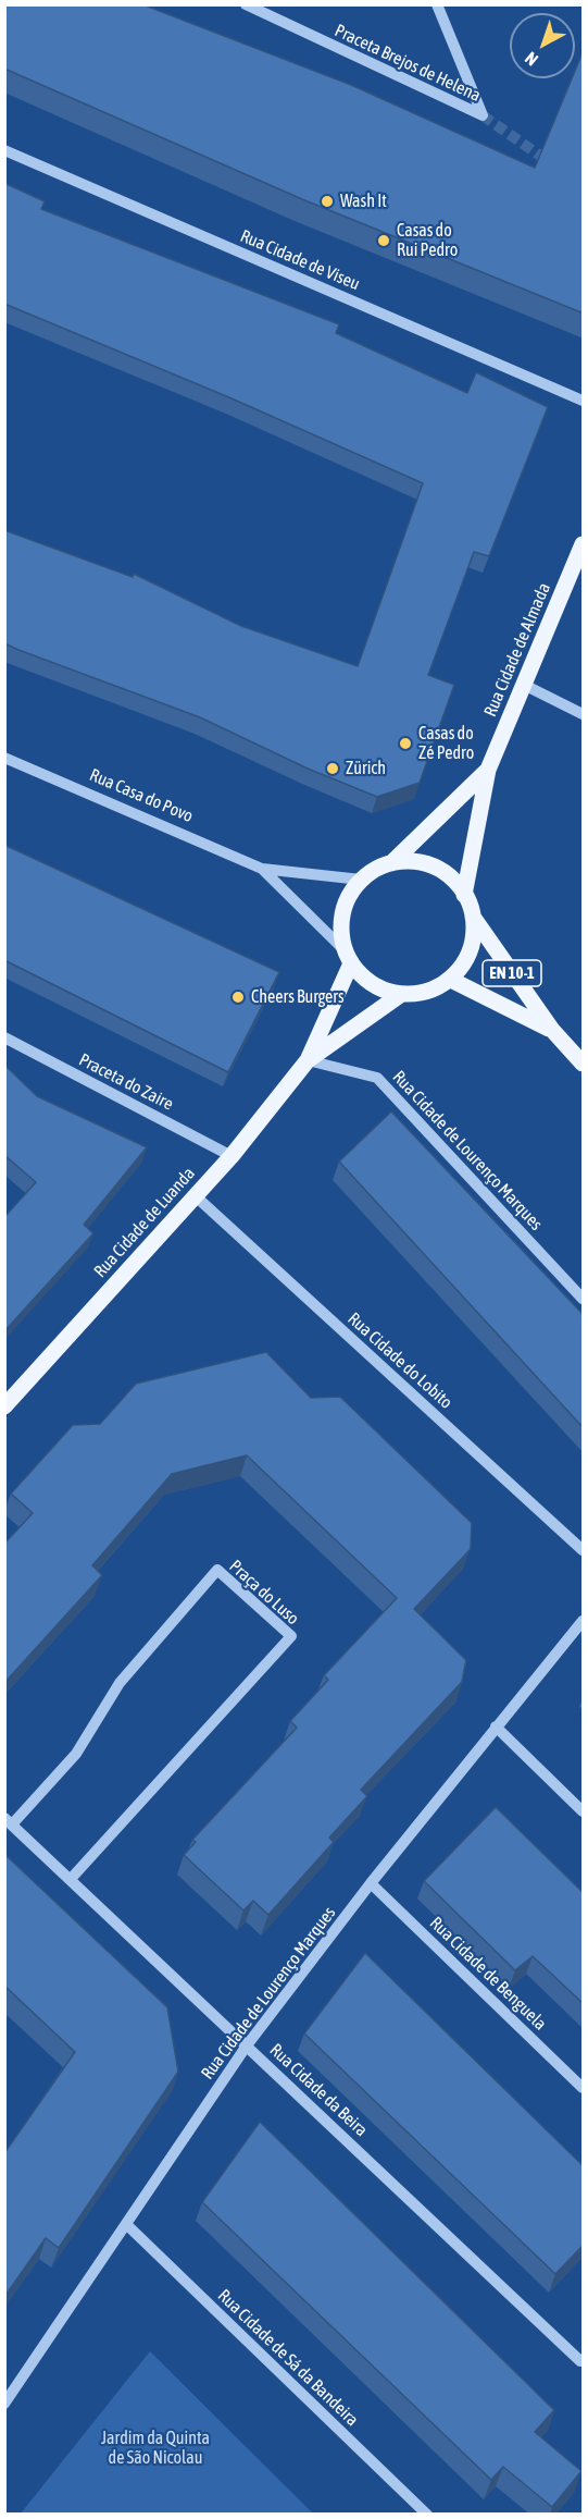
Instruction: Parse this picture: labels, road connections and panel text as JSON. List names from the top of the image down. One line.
{"streets":{"main road":["Rua Cidade de Almada","EN 10-1","Rua Cidade de Luanda"],"street":["Praceta Brejos de Helena","Rua Cidade de Viseu","Rua Casa do Povo","Praceta do Zaire","Rua Cidade de Lourenço Marques","Rua Cidade do Lobito","Praça do Luso","Rua Cidade de Benguela","Rua Cidade da Beira","Rua Cidade de Sá da Bandeira"]},"crossings":[["Rua Cidade de Almada","Rua Casa do Povo"],["Rua Cidade de Almada","EN 10-1"],["Rua Cidade de Almada","Rua Cidade de Luanda"],["Rua Casa do Povo","EN 10-1"],["Rua Casa do Povo","Rua Cidade de Luanda"],["EN 10-1","Rua Cidade de Luanda"],["Praceta do Zaire","Rua Cidade de Luanda"],["Rua Cidade de Lourenço Marques","Rua Cidade de Luanda"],["Rua Cidade de Lourenço Marques","Rua Cidade de Benguela"],["Rua Cidade de Lourenço Marques","Rua Cidade da Beira"],["Rua Cidade de Lourenço Marques","Rua Cidade de Sá da Bandeira"],["Rua Cidade de Luanda","Rua Cidade do Lobito"],["Praça do Luso","Rua Cidade da Beira"]],"parks":["Jardim da Quinta de São Nicolau"],"places":["Wash It","Casas do Rui Pedro","Casas do Zé Pedro","Zürich","Cheers Burgers"],"north":"bottom left"}
